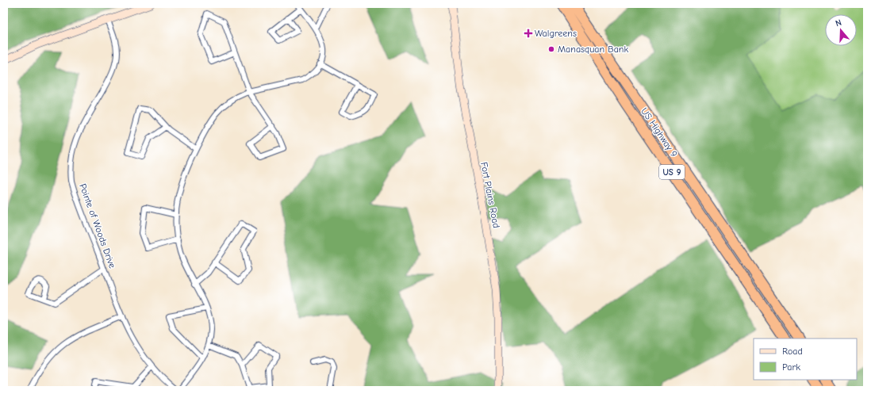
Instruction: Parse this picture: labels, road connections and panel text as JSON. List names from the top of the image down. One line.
{"streets":{"highway":["US Highway 9","US 9"],"street":["Fort Plains Road","Pointe of Woods Drive"]},"places":{"health":["Walgreens"],"other":["Manasquan Bank"]},"legend":["Road","Park"],"north":"top"}
